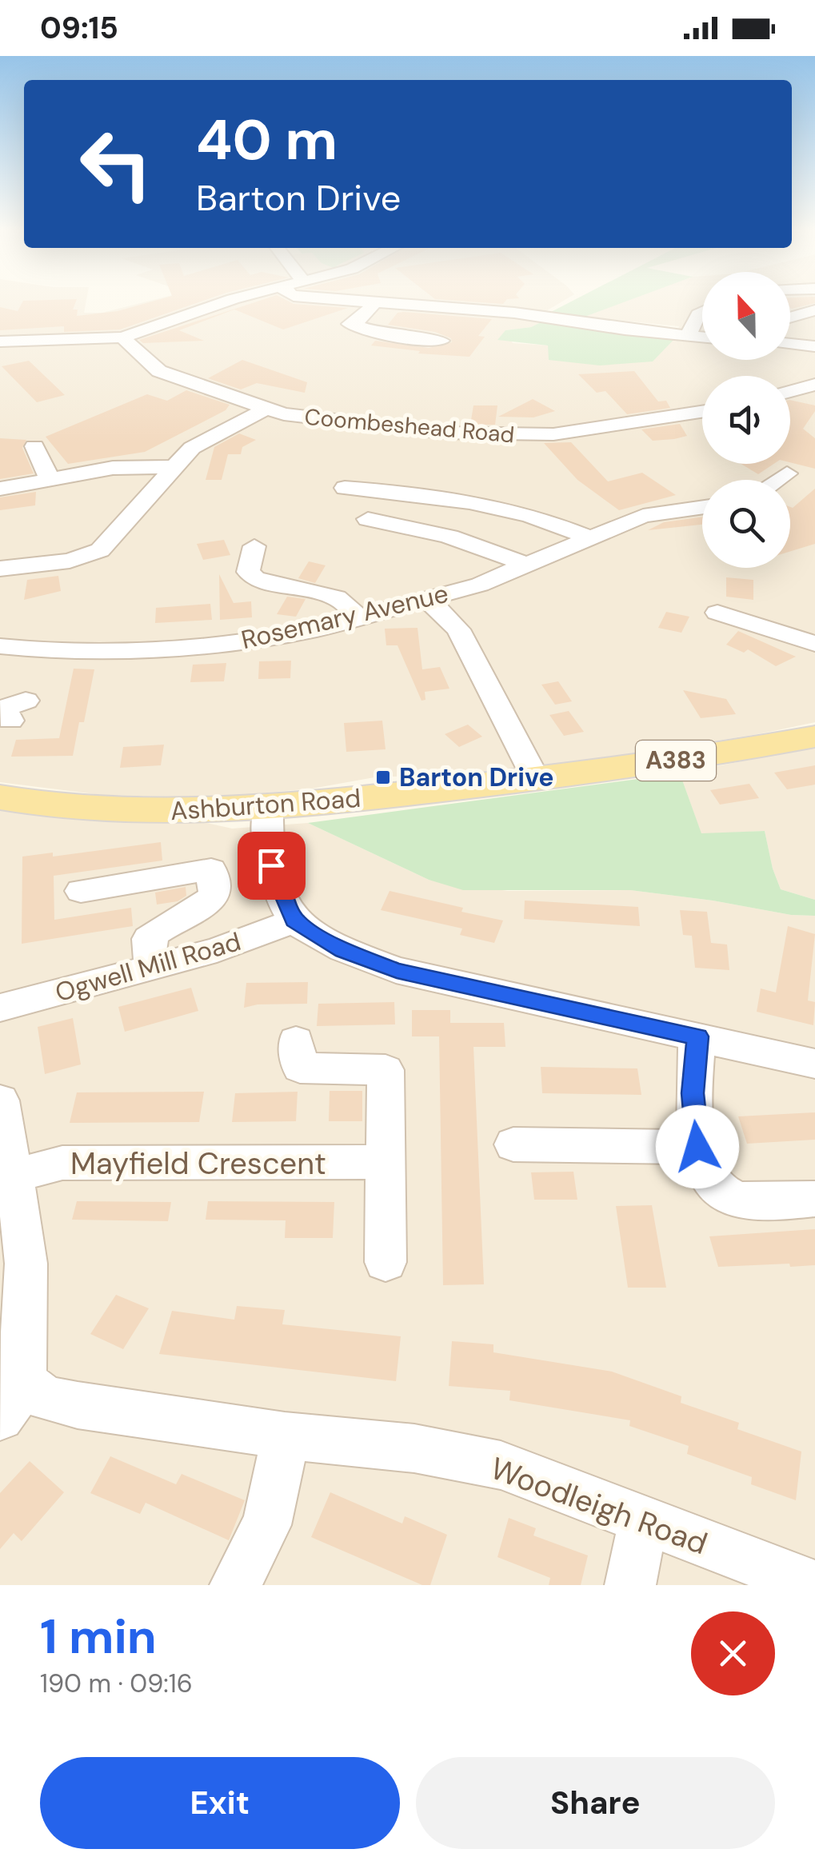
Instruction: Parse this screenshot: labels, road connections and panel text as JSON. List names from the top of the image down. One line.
{"streets":{"main road":["A383","Ashburton Road"],"street":["Coombeshead Road","Rosemary Avenue","Ogwell Mill Road","Mayfield Crescent","Woodleigh Road"]},"places":{"transit":["Barton Drive"]},"north":"top","page":{"status":"09:15","turn":["40 m","Barton Drive"],"heading":["1 min","190 m · 09:16"],"buttons":["Exit","Share"]}}
